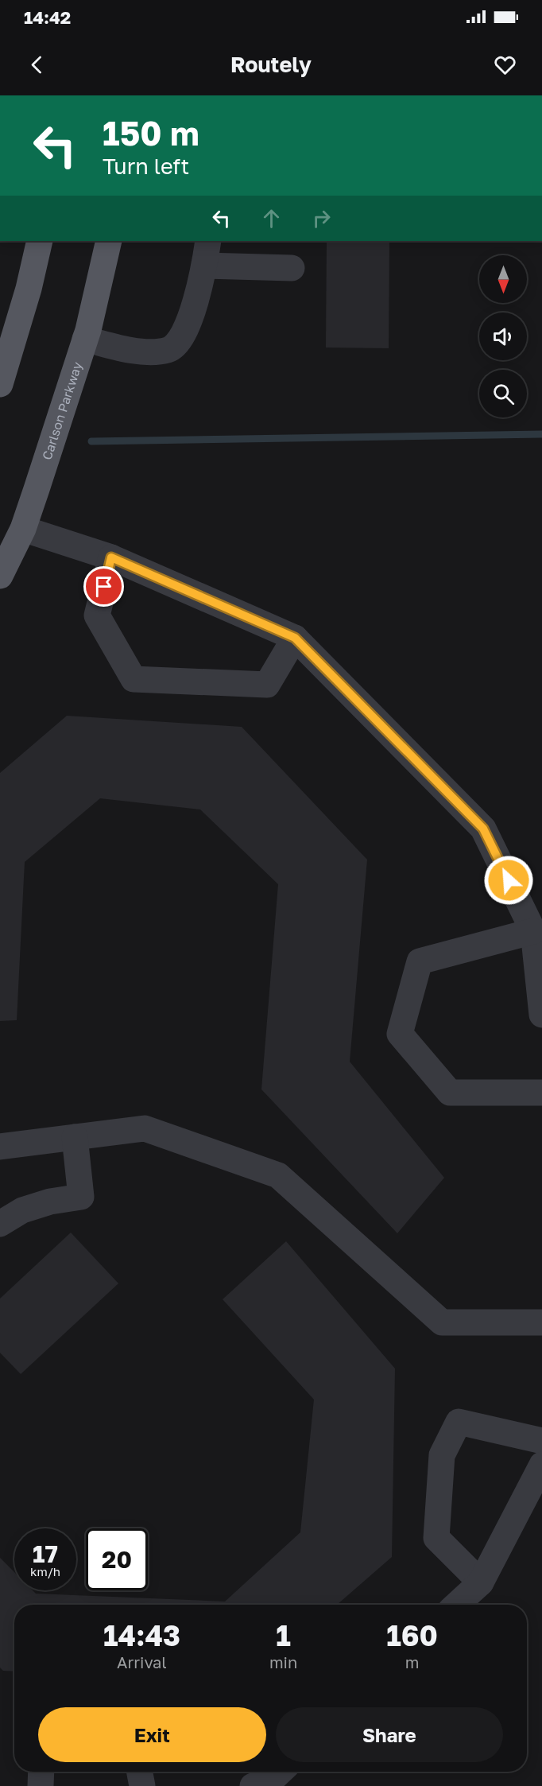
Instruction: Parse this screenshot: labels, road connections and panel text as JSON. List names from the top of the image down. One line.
{"streets":{"main road":["Carlson Parkway"]},"north":"bottom","page":{"status":"14:42","header":"Routely","turn":["150 m","Turn left"],"speed":"17 km/h","limit":"20","eta":["14:43","Arrival","1","min","160","m"],"buttons":["Exit","Share"]}}
